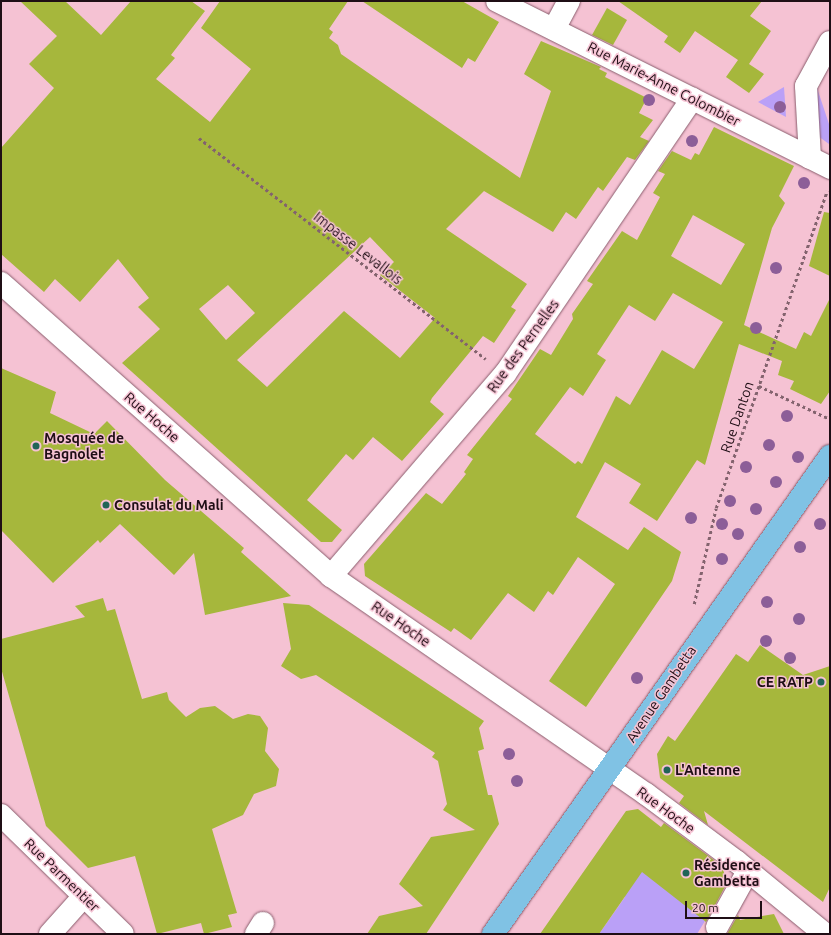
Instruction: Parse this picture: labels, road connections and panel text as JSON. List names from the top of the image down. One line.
{"streets":{"main road":["Avenue Gambetta"],"street":["Rue Marie-Anne Colombier","Rue des Pernelles","Rue Hoche","Rue Parmentier"],"path":["Impasse Levallois","Rue Danton"]},"crossings":[["Rue Marie-Anne Colombier","Rue des Pernelles"],["Impasse Levallois","Rue des Pernelles"],["Rue des Pernelles","Rue Hoche"],["Rue Hoche","Avenue Gambetta"]],"places":["Mosquée de Bagnolet","Consulat du Mali","CE RATP","L'Antenne","Résidence Gambetta"],"scale_bar":"20 m"}
